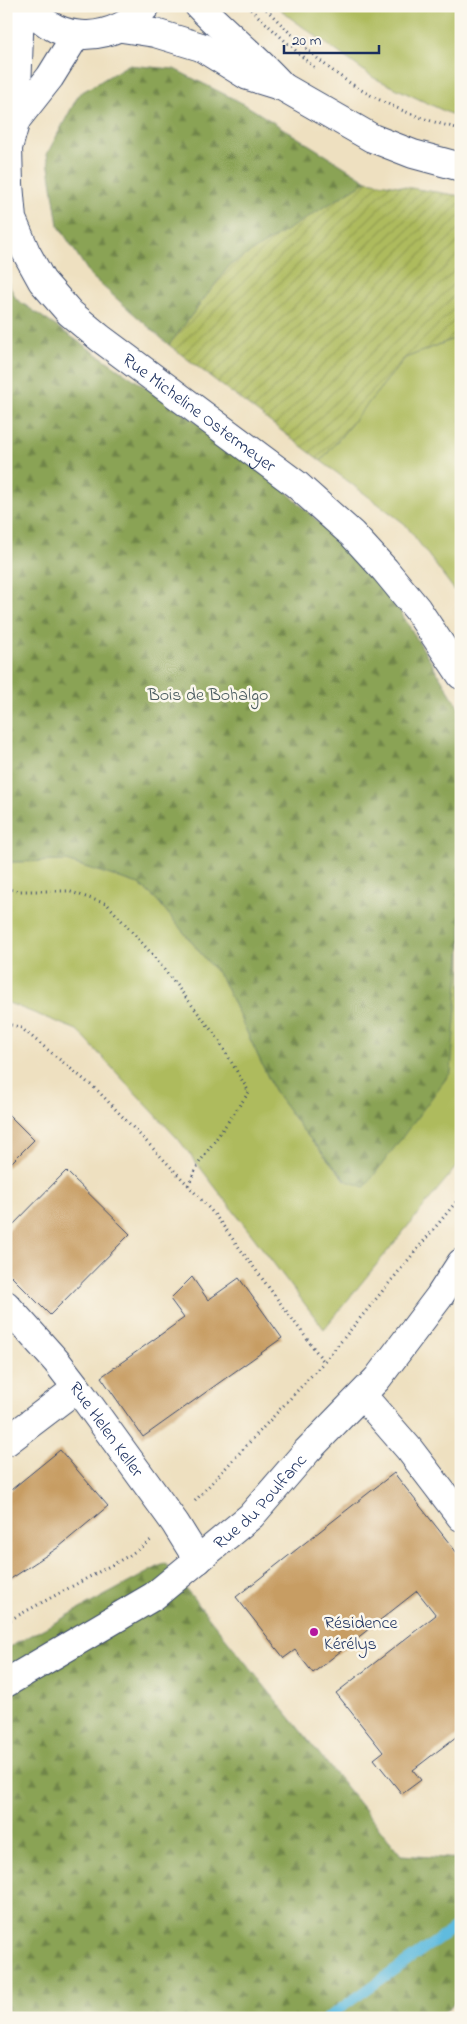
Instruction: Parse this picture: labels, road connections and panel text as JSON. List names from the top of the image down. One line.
{"streets":{"street":["Rue Micheline Ostermeyer","Rue Helen Keller","Rue du Poulfanc"]},"crossings":[["Rue Helen Keller","Rue du Poulfanc"]],"parks":["Bois de Bohalgo"],"places":["Résidence Kérélys"],"scale_bar":"20 m"}
